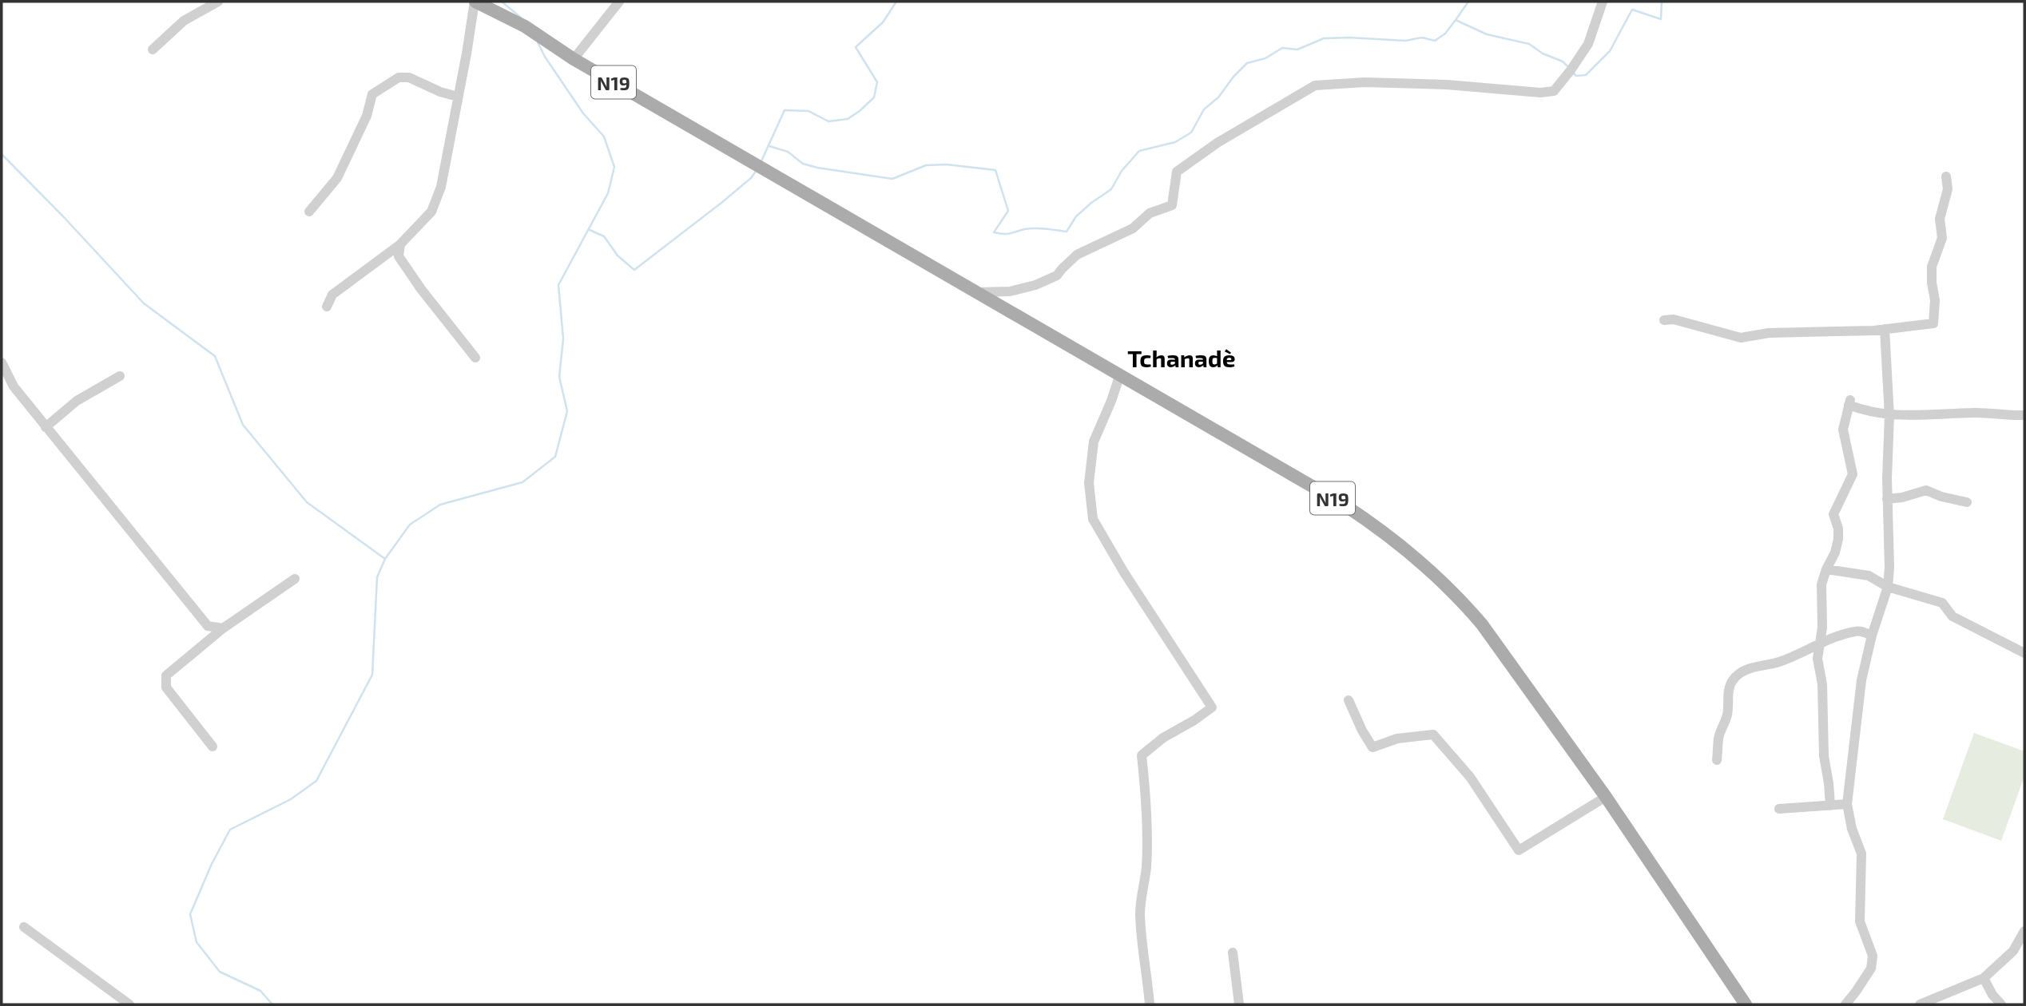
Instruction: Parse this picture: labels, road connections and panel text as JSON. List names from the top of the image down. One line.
{"streets":{"main road":["N19"]},"districts":["Tchanadè"]}
